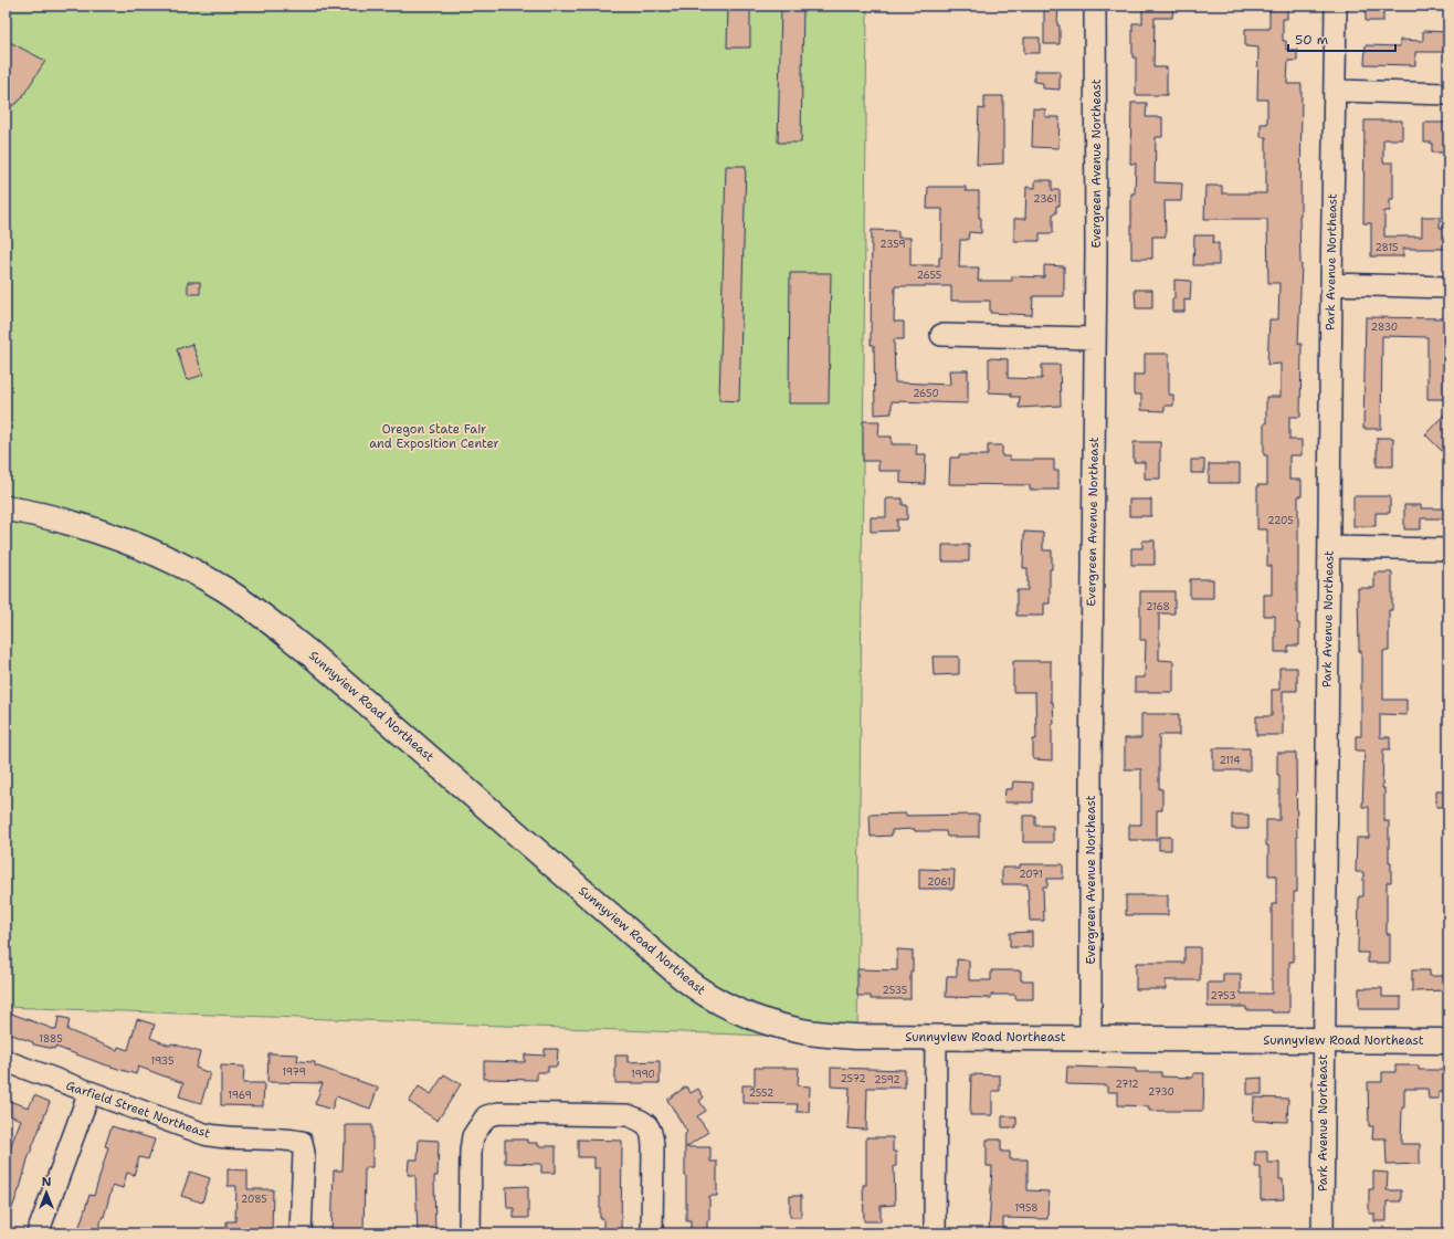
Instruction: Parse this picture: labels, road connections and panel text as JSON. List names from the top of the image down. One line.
{"streets":{"main road":["Sunnyview Road Northeast"],"street":["Evergreen Avenue Northeast","Park Avenue Northeast","Garfield Street Northeast"]},"crossings":[["Evergreen Avenue Northeast","Sunnyview Road Northeast"],["Park Avenue Northeast","Sunnyview Road Northeast"]],"parks":["Oregon State Fair and Exposition Center"],"house_numbers":["2361","2359","2815","2655","2830","2650","2205","2168","2114","2071","2061","2535","2753","1885","1935","1979","1990","2572","2592","2712","2730","2552","1969","2085","1958"],"scale_bar":"50 m","north":"top"}
